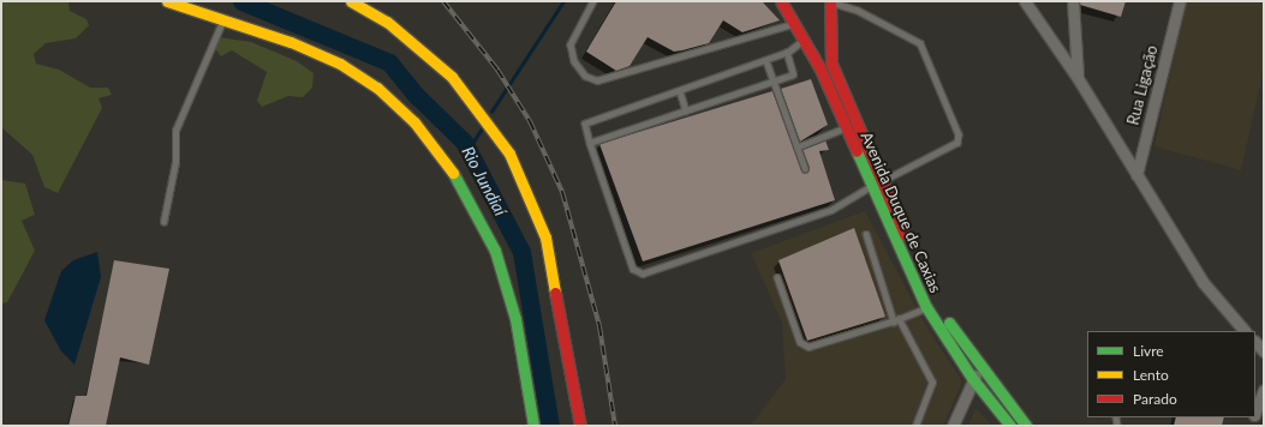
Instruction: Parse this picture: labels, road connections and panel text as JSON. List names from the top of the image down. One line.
{"streets":{"main road":["Avenida Duque de Caxias"],"street":["Rua Ligação"]},"water":["Rio Jundiaí"],"legend":["Livre","Lento","Parado"]}
